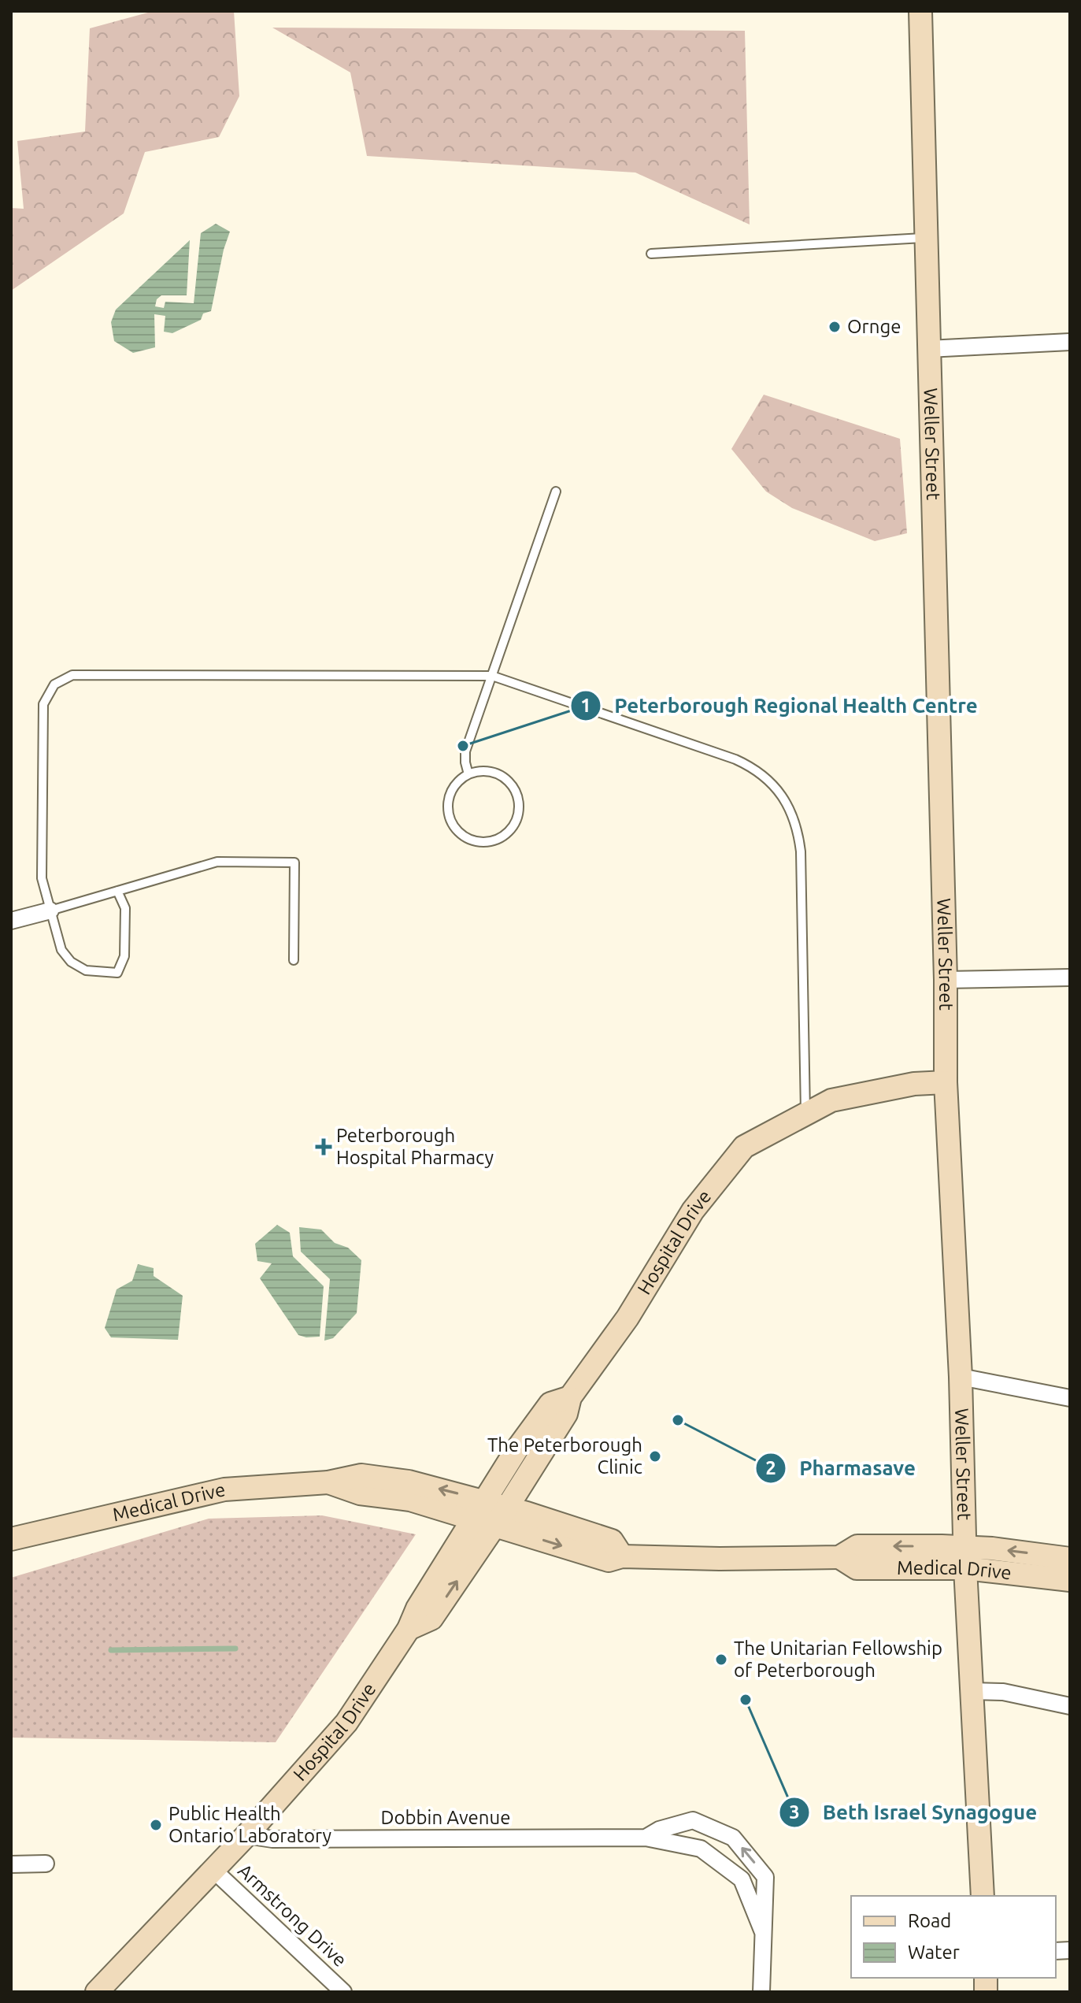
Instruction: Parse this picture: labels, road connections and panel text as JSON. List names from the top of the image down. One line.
{"streets":{"street":["Weller Street","Hospital Drive","Medical Drive","Dobbin Avenue","Armstrong Drive"]},"crossings":[["Weller Street","Hospital Drive"],["Weller Street","Medical Drive"],["Hospital Drive","Medical Drive"],["Hospital Drive","Dobbin Avenue"],["Hospital Drive","Armstrong Drive"]],"places":{"other":["Ornge","Peterborough Regional Health Centre","Pharmasave","The Peterborough Clinic","The Unitarian Fellowship of Peterborough","Beth Israel Synagogue","Public Health Ontario Laboratory"],"health":["Peterborough Hospital Pharmacy"]},"legend":["Road","Water"]}
